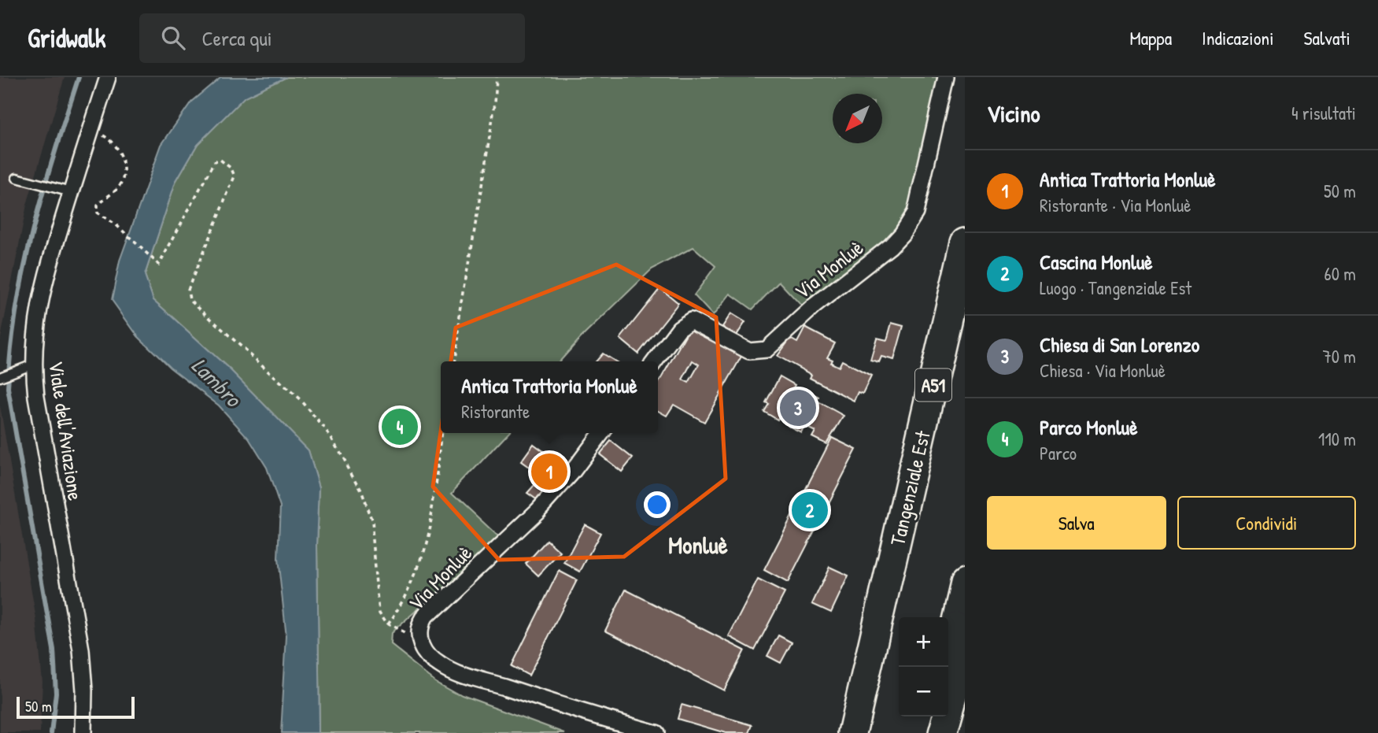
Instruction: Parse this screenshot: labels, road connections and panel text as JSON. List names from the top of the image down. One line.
{"streets":{"highway":["A51","Tangenziale Est"],"street":["Via Monluè","Viale dell'Aviazione"]},"districts":["Monluè"],"water":["Lambro"],"scale_bar":"50 m","north":"bottom left","page":{"header":"Gridwalk","search":"Cerca qui","nav":["Mappa","Indicazioni","Salvati"],"heading":["Vicino","4 risultati"],"list":[{"mark":"1","name":"Antica Trattoria Monluè","note":"Ristorante · Via Monluè","value":"50 m"},{"mark":"2","name":"Cascina Monluè","note":"Luogo · Tangenziale Est","value":"60 m"},{"mark":"3","name":"Chiesa di San Lorenzo","note":"Chiesa · Via Monluè","value":"70 m"},{"mark":"4","name":"Parco Monluè","note":"Parco","value":"110 m"}],"popup":["Antica Trattoria Monluè","Ristorante"],"pins":["3","4","1","2"],"buttons":["Salva","Condividi"],"map_buttons":["+","−"],"scale":"50 m"}}
